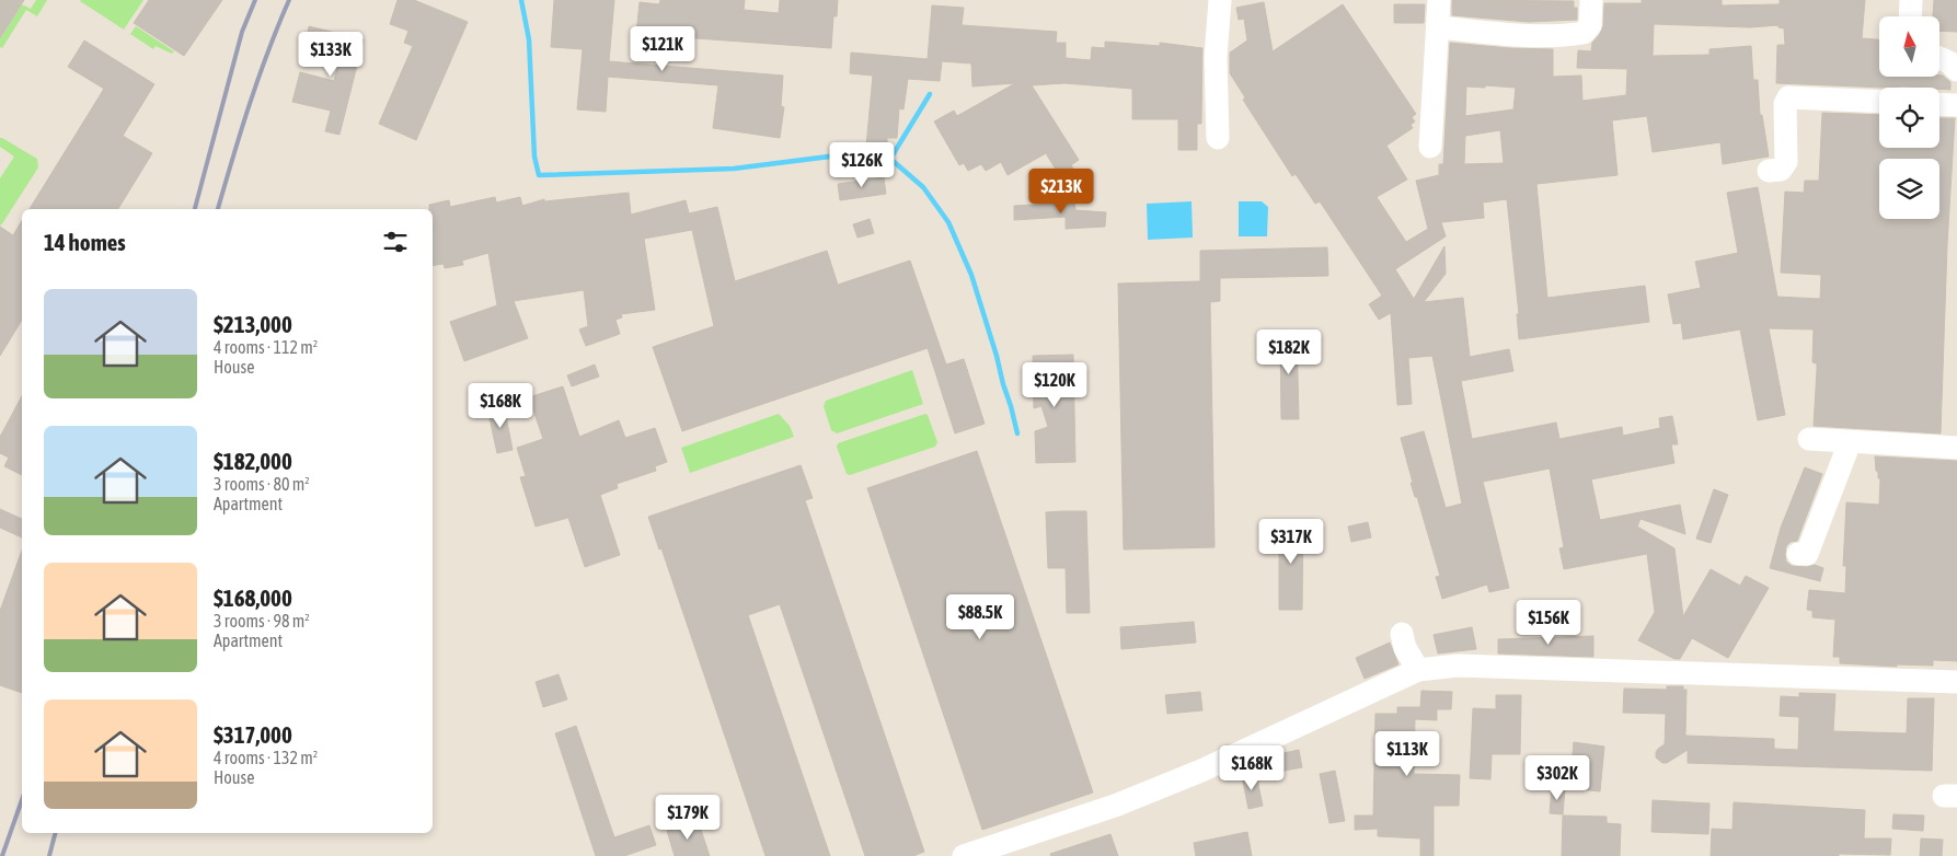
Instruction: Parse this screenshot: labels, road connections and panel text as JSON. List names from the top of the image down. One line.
{"north":"top","page":{"price":["$121K","$133K","$126K","$213K","$182K","$120K","$168K","$317K","$88.5K","$156K","$113K","$168K","$302K","$179K"],"heading":"14 homes","list":[{"name":"$213,000","note":"4 rooms · 112 m² · House"},{"name":"$182,000","note":"3 rooms · 80 m² · Apartment"},{"name":"$168,000","note":"3 rooms · 98 m² · Apartment"},{"name":"$317,000","note":"4 rooms · 132 m² · House"}]}}
